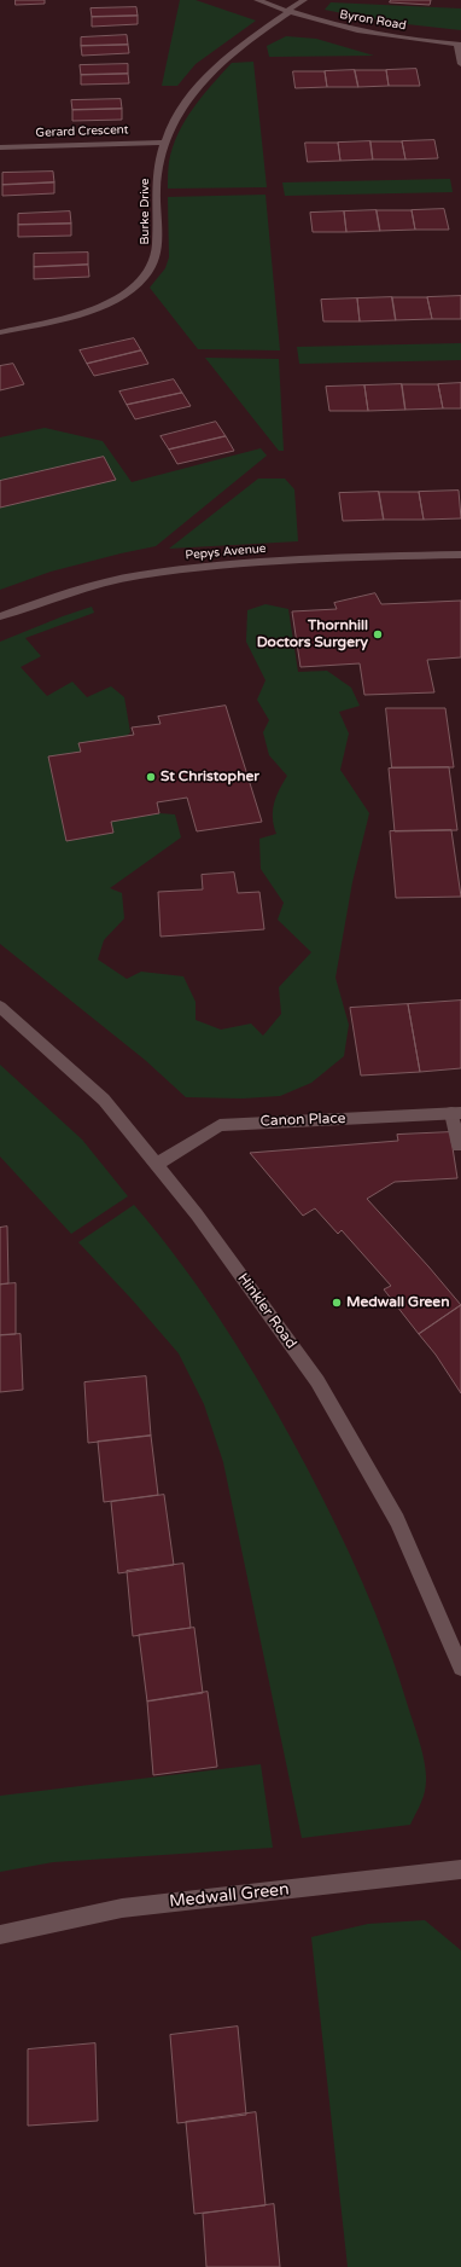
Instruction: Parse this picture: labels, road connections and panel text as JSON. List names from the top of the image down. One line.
{"streets":{"street":["Byron Road","Gerard Crescent","Burke Drive","Pepys Avenue","Canon Place","Hinkler Road","Medwall Green"]},"crossings":[["Byron Road","Burke Drive"],["Gerard Crescent","Burke Drive"],["Canon Place","Hinkler Road"]],"places":["Thornhill Doctors Surgery","St Christopher","Medwall Green"]}
